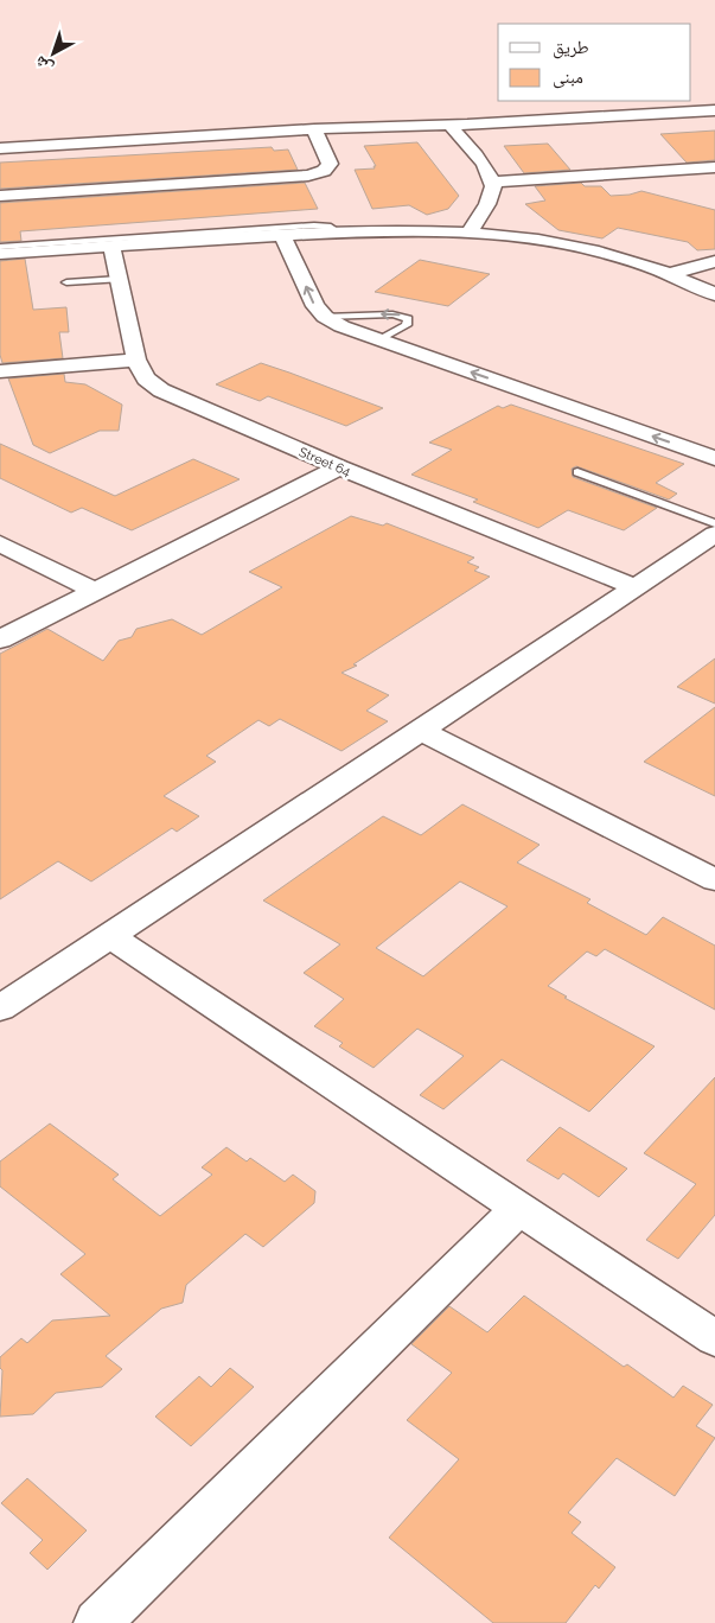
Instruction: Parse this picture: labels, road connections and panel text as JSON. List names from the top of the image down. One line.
{"streets":{"street":["Street 64"]},"legend":["طريق","مبنى"],"north":"bottom left"}
